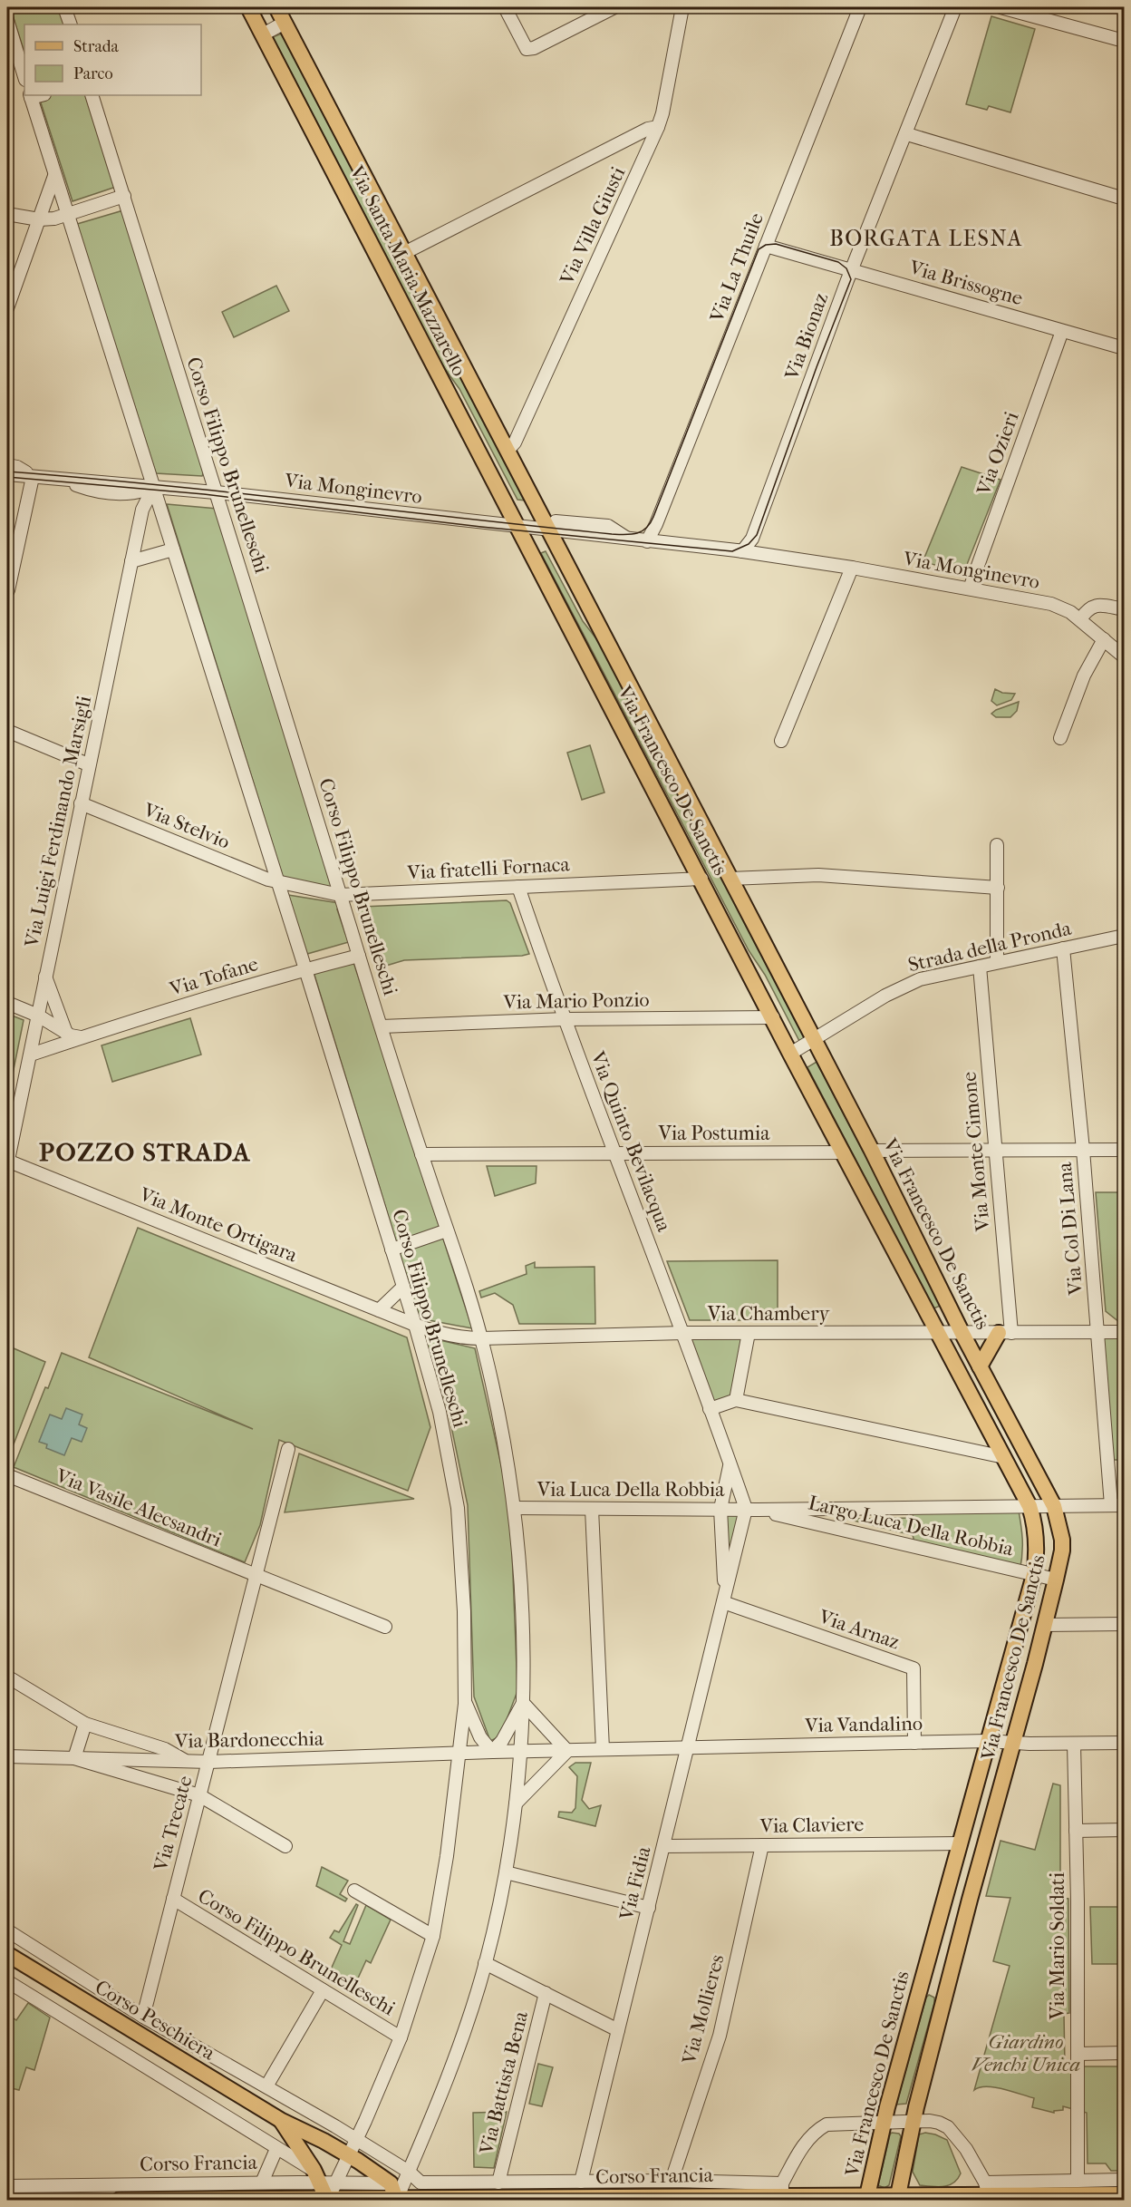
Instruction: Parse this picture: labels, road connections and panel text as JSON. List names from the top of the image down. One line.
{"streets":{"main road":["Via Santa Maria Mazzarello","Via Francesco De Sanctis","Corso Peschiera","Corso Francia"],"street":["Via Villa Giusti","Via La Thuile","Via Brissogne","Via Bionaz","Via Ozieri","Corso Filippo Brunelleschi","Via Monginevro","Via Luigi Ferdinando Marsigli","Via Stelvio","Via fratelli Fornaca","Strada della Pronda","Via Tofane","Via Mario Ponzio","Via Postumia","Via Quinto Bevilacqua","Via Monte Cimone","Via Monte Ortigara","Via Col Di Lana","Via Chambery","Via Luca Della Robbia","Via Vasile Alecsandri","Largo Luca Della Robbia","Via Arnaz","Via Vandalino","Via Bardonecchia","Via Trecate","Via Claviere","Via Fidia","Via Mario Soldati","Via Mollieres","Via Battista Bena"]},"crossings":[["Via Villa Giusti","Via Santa Maria Mazzarello"],["Via La Thuile","Via Brissogne"],["Via La Thuile","Via Monginevro"],["Via Santa Maria Mazzarello","Via Monginevro"],["Via Santa Maria Mazzarello","Via Francesco De Sanctis"],["Via Brissogne","Via Bionaz"],["Via Brissogne","Via Ozieri"],["Via Bionaz","Via Monginevro"],["Via Ozieri","Via Monginevro"],["Corso Filippo Brunelleschi","Via Monginevro"],["Corso Filippo Brunelleschi","Via Luigi Ferdinando Marsigli"],["Corso Filippo Brunelleschi","Via Stelvio"],["Corso Filippo Brunelleschi","Via fratelli Fornaca"],["Corso Filippo Brunelleschi","Via Tofane"],["Corso Filippo Brunelleschi","Via Mario Ponzio"],["Corso Filippo Brunelleschi","Via Postumia"],["Corso Filippo Brunelleschi","Via Monte Ortigara"],["Corso Filippo Brunelleschi","Via Chambery"],["Corso Filippo Brunelleschi","Via Luca Della Robbia"],["Corso Filippo Brunelleschi","Via Vandalino"],["Corso Filippo Brunelleschi","Via Bardonecchia"],["Corso Filippo Brunelleschi","Via Trecate"],["Corso Filippo Brunelleschi","Corso Peschiera"],["Corso Filippo Brunelleschi","Via Battista Bena"],["Corso Filippo Brunelleschi","Corso Francia"],["Via Monginevro","Via Francesco De Sanctis"],["Via Monginevro","Via Luigi Ferdinando Marsigli"],["Via Francesco De Sanctis","Via fratelli Fornaca"],["Via Francesco De Sanctis","Strada della Pronda"],["Via Francesco De Sanctis","Via Mario Ponzio"],["Via Francesco De Sanctis","Via Postumia"],["Via Francesco De Sanctis","Via Chambery"],["Via Francesco De Sanctis","Largo Luca Della Robbia"],["Via Francesco De Sanctis","Via Vandalino"],["Via Francesco De Sanctis","Via Claviere"],["Via Francesco De Sanctis","Corso Francia"],["Via Luigi Ferdinando Marsigli","Via Stelvio"],["Via Luigi Ferdinando Marsigli","Via Tofane"],["Via Luigi Ferdinando Marsigli","Via Monte Ortigara"],["Via Stelvio","Via fratelli Fornaca"],["Via fratelli Fornaca","Via Quinto Bevilacqua"],["Strada della Pronda","Via Monte Cimone"],["Strada della Pronda","Via Col Di Lana"],["Via Mario Ponzio","Via Quinto Bevilacqua"],["Via Postumia","Via Quinto Bevilacqua"],["Via Quinto Bevilacqua","Via Chambery"],["Via Quinto Bevilacqua","Via Luca Della Robbia"],["Via Quinto Bevilacqua","Largo Luca Della Robbia"],["Via Quinto Bevilacqua","Via Fidia"],["Via Monte Cimone","Via Chambery"],["Via Monte Ortigara","Via Chambery"],["Via Col Di Lana","Via Chambery"],["Via Col Di Lana","Largo Luca Della Robbia"],["Via Luca Della Robbia","Largo Luca Della Robbia"],["Via Luca Della Robbia","Via Fidia"],["Via Vasile Alecsandri","Via Trecate"],["Largo Luca Della Robbia","Via Fidia"],["Via Arnaz","Via Vandalino"],["Via Arnaz","Via Fidia"],["Via Vandalino","Via Bardonecchia"],["Via Vandalino","Via Fidia"],["Via Vandalino","Via Mario Soldati"],["Via Bardonecchia","Via Trecate"],["Via Trecate","Corso Peschiera"],["Via Claviere","Via Fidia"],["Via Claviere","Via Mollieres"],["Via Fidia","Via Battista Bena"],["Via Fidia","Corso Francia"],["Via Mario Soldati","Corso Francia"],["Via Mollieres","Corso Francia"],["Corso Peschiera","Corso Francia"],["Via Battista Bena","Corso Francia"]],"districts":["BORGATA LESNA","POZZO STRADA"],"parks":["Giardino Venchi Unica"],"legend":["Strada","Parco"]}
